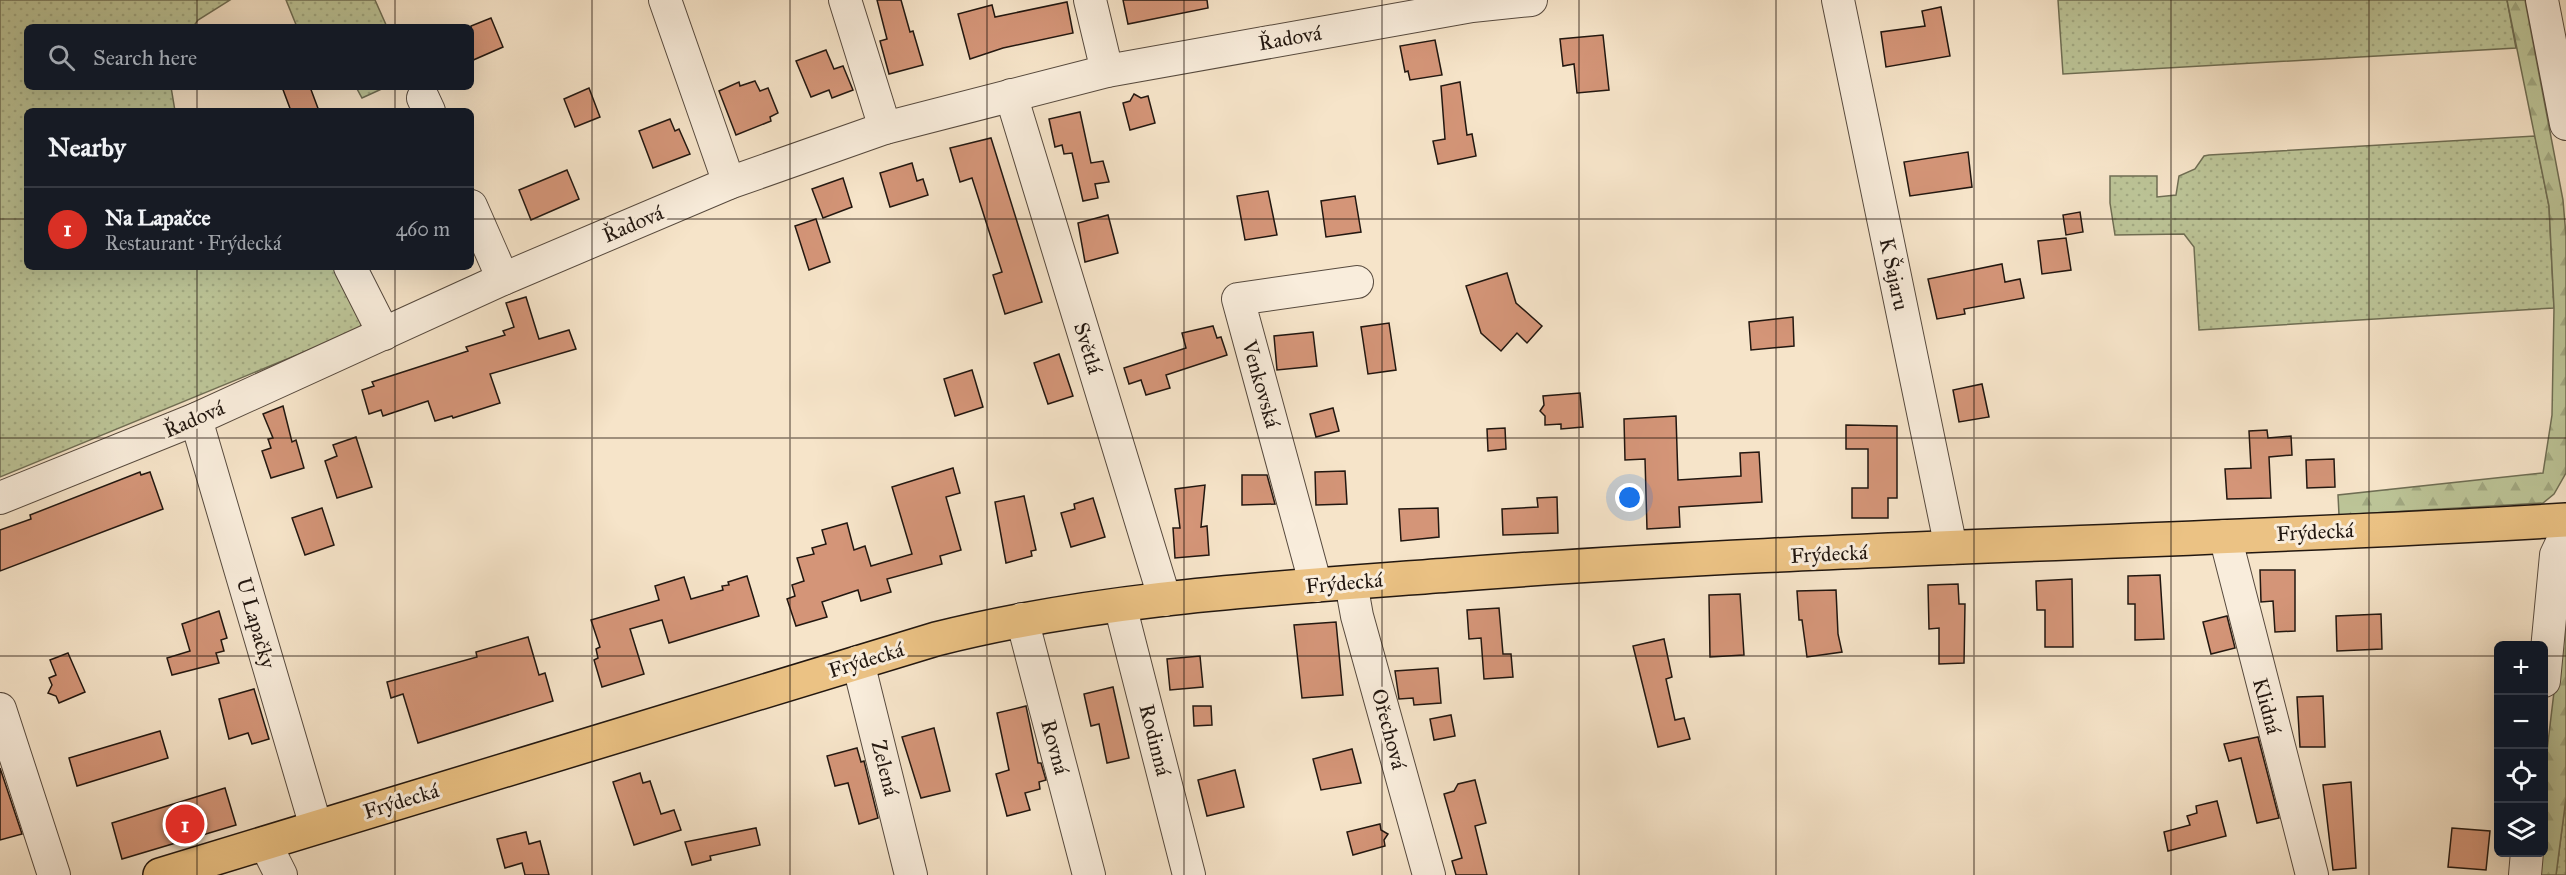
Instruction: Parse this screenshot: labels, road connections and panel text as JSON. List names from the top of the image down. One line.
{"streets":{"main road":["Frýdecká"],"street":["Řadová","K Šajaru","Světlá","Venkovská","U Lapačky","Klidná","Ořechová","Rodinná","Rovná","Zelená"]},"crossings":[["Řadová","Světlá"],["Řadová","U Lapačky"],["K Šajaru","Frýdecká"],["Světlá","Frýdecká"],["Venkovská","Frýdecká"],["Frýdecká","U Lapačky"],["Frýdecká","Klidná"],["Frýdecká","Ořechová"],["Frýdecká","Rodinná"],["Frýdecká","Rovná"],["Frýdecká","Zelená"]],"page":{"search":"Search here","heading":"Nearby","list":[{"mark":"1","name":"Na Lapačce","note":"Restaurant · Frýdecká","value":"460 m"}],"map_buttons":["+","−"],"pins":"1"}}
